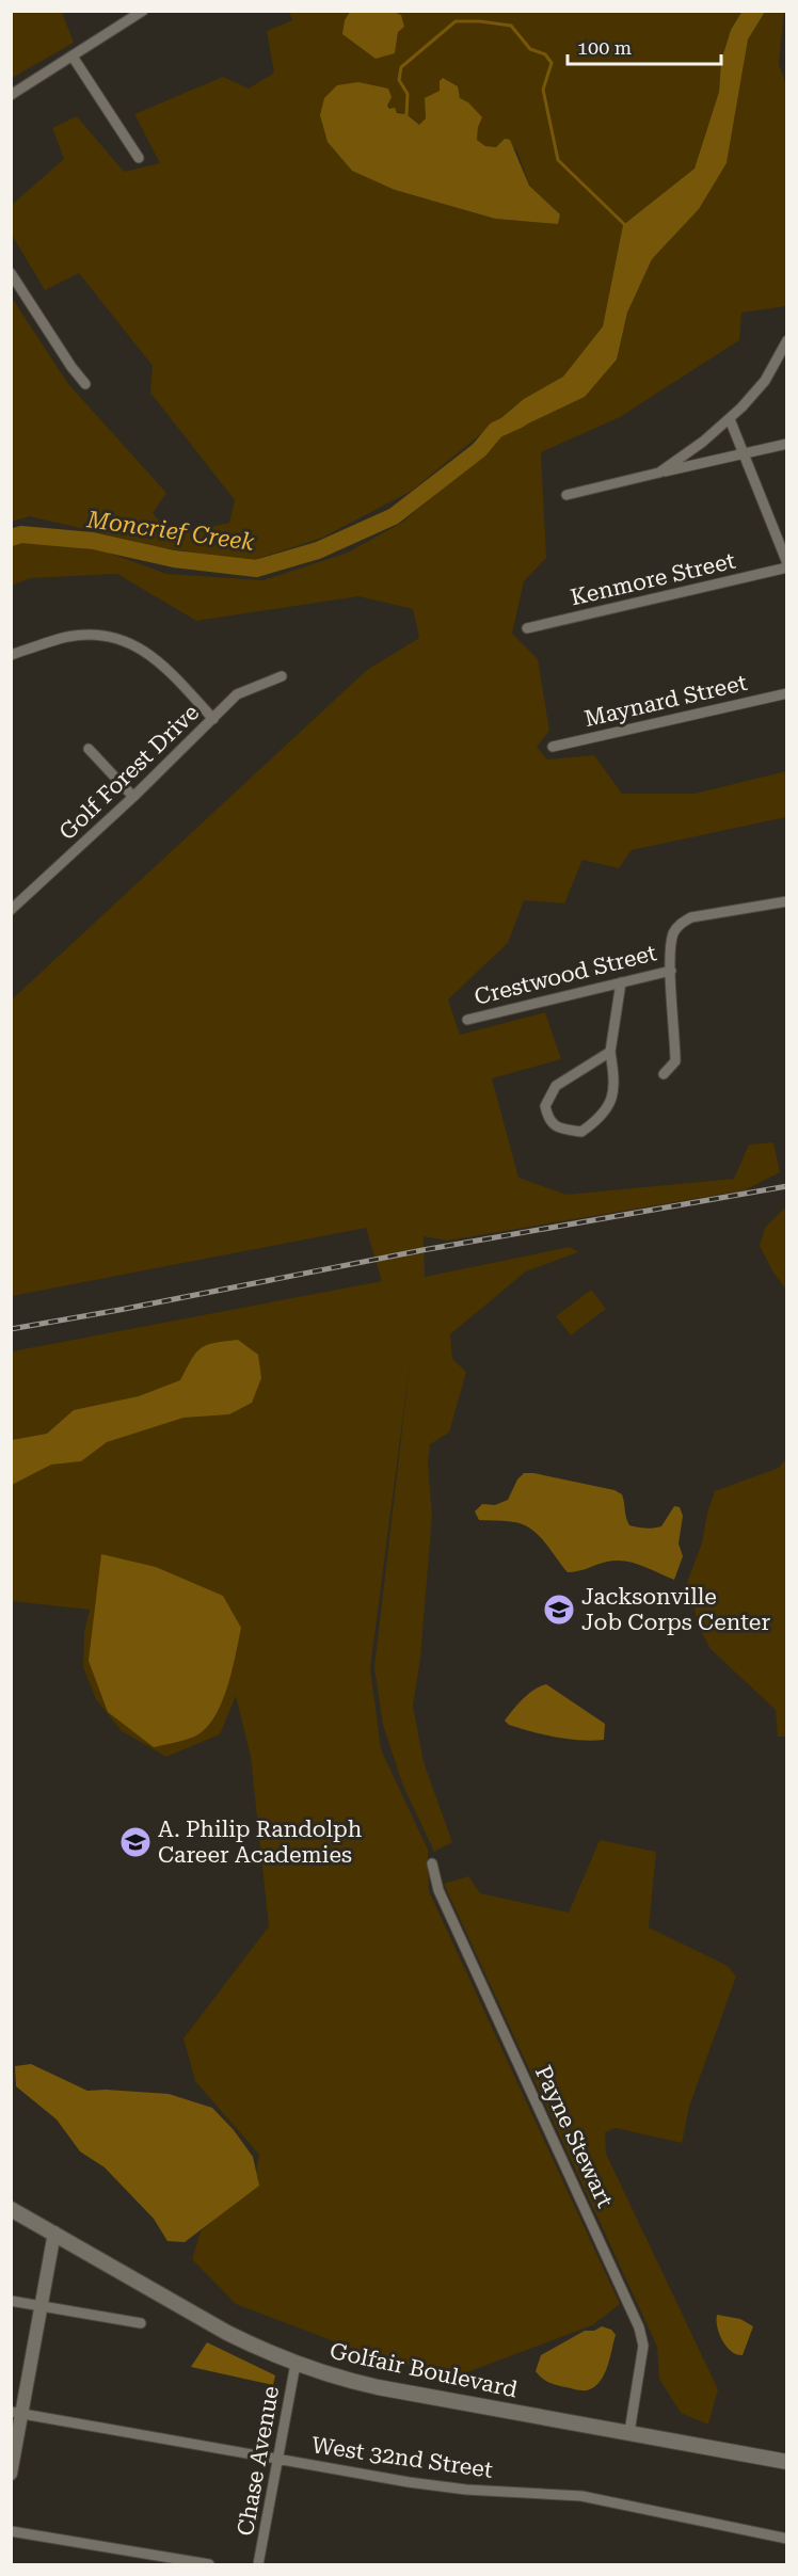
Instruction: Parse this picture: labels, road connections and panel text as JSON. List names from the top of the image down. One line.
{"streets":{"main road":["Golfair Boulevard"],"street":["Kenmore Street","Maynard Street","Golf Forest Drive","Crestwood Street","Payne Stewart","West 32nd Street","Chase Avenue"]},"crossings":[["Payne Stewart","Golfair Boulevard"],["Golfair Boulevard","Chase Avenue"],["West 32nd Street","Chase Avenue"]],"water":["Moncrief Creek"],"places":{"school or university":["Jacksonville Job Corps Center","A. Philip Randolph Career Academies"]},"scale_bar":"100 m"}
